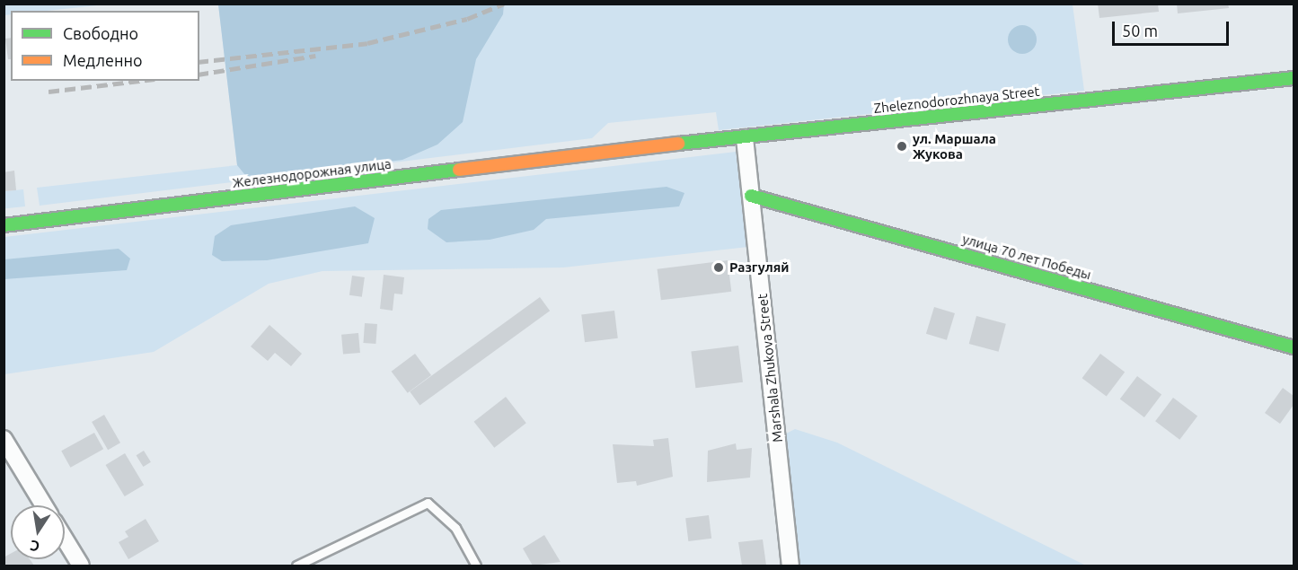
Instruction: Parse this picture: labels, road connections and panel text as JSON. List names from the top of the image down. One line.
{"streets":{"main road":["Zheleznodorozhnaya Street","Железнодорожная улица","улица 70 лет Победы"],"street":["Marshala Zhukova Street"]},"crossings":[["Zheleznodorozhnaya Street","Железнодорожная улица"],["Zheleznodorozhnaya Street","Marshala Zhukova Street"],["Железнодорожная улица","Marshala Zhukova Street"],["улица 70 лет Победы","Marshala Zhukova Street"]],"places":["ул. Маршала Жукова","Разгуляй"],"legend":["Свободно","Медленно"],"scale_bar":"50 m","north":"bottom"}
